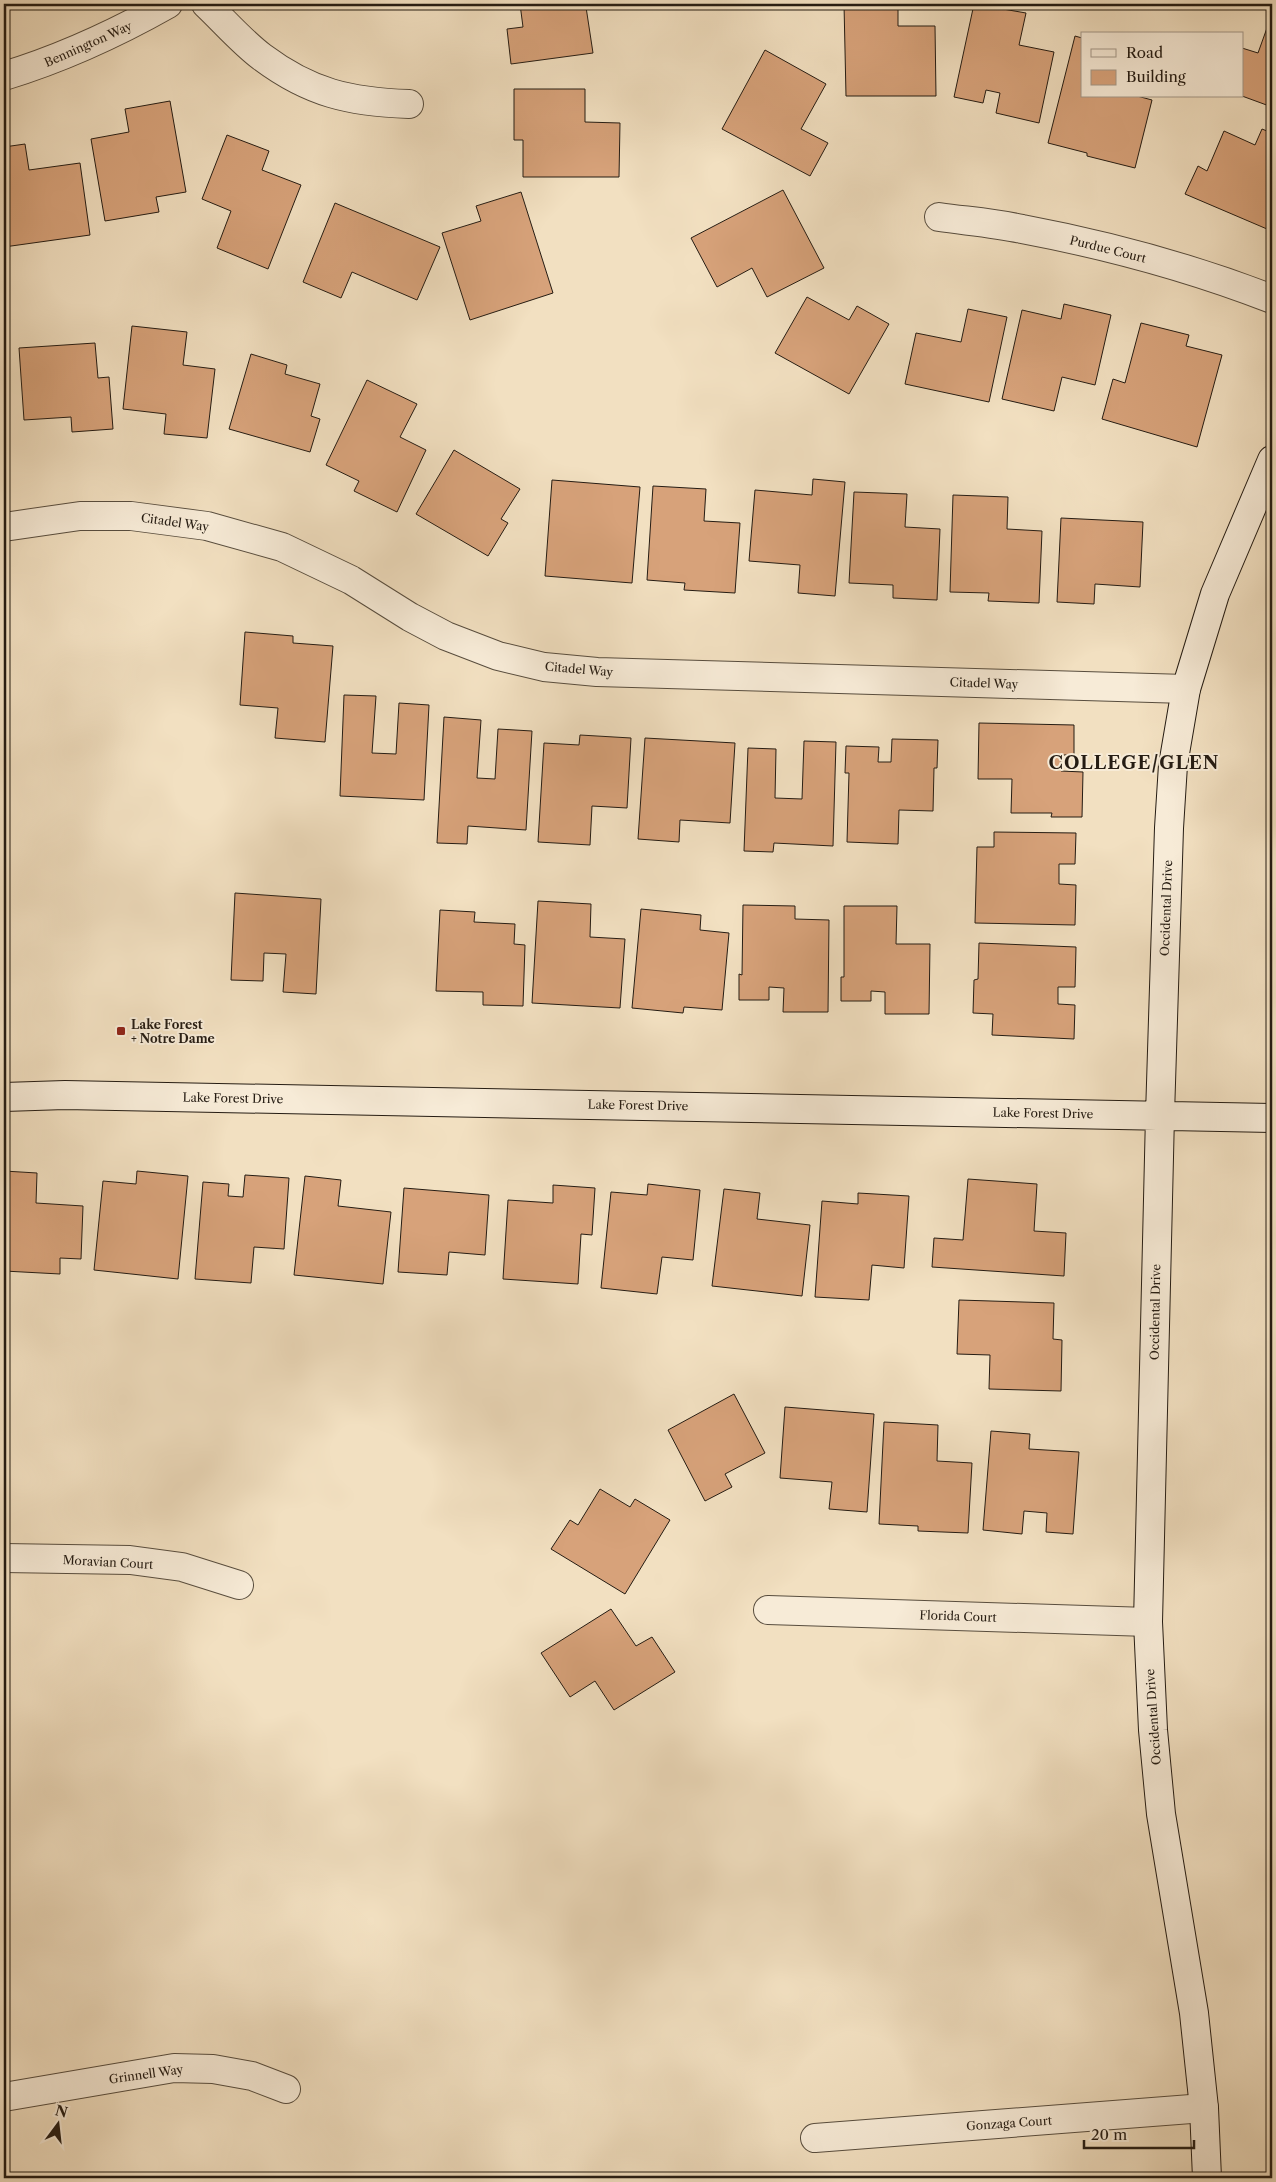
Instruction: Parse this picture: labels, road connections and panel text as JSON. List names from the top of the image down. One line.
{"streets":{"street":["Bennington Way","Purdue Court","Citadel Way","Occidental Drive","Lake Forest Drive","Moravian Court","Florida Court","Grinnell Way","Gonzaga Court"]},"crossings":[["Citadel Way","Occidental Drive"],["Occidental Drive","Lake Forest Drive"],["Occidental Drive","Florida Court"],["Occidental Drive","Gonzaga Court"]],"districts":["COLLEGE/GLEN"],"places":{"transit":["Lake Forest + Notre Dame"]},"legend":["Road","Building"],"scale_bar":"20 m","north":"top"}
